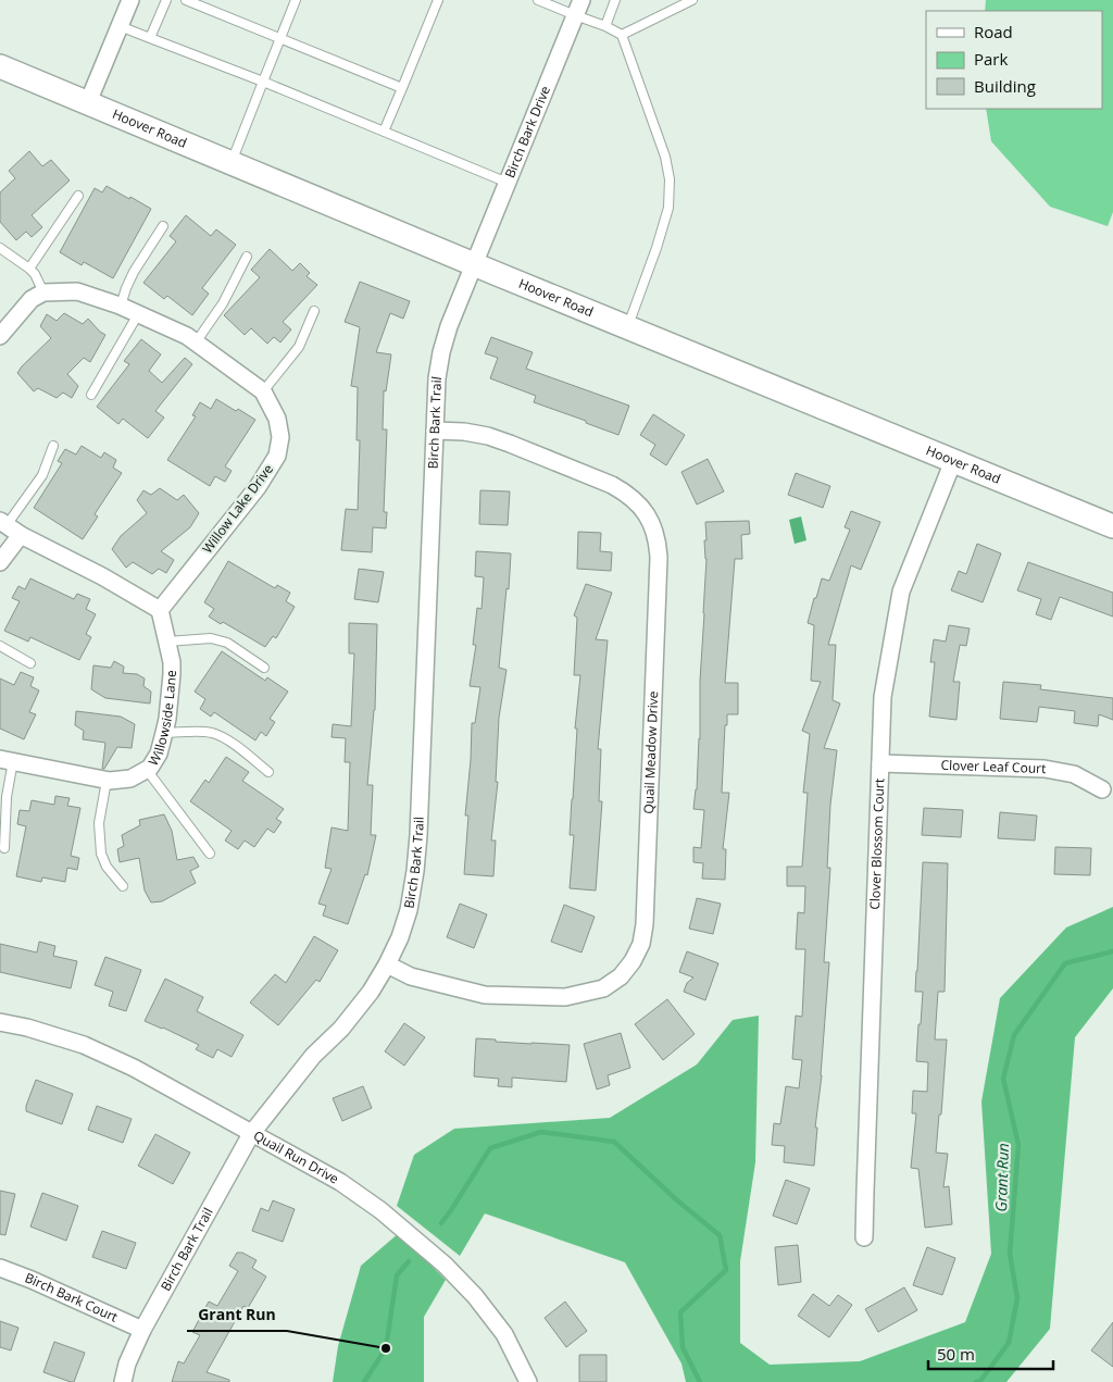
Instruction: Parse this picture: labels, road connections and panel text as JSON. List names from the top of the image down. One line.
{"streets":{"main road":["Hoover Road"],"street":["Birch Bark Drive","Birch Bark Trail","Willow Lake Drive","Willowside Lane","Quail Meadow Drive","Clover Leaf Court","Clover Blossom Court","Quail Run Drive","Birch Bark Court"]},"crossings":[["Hoover Road","Birch Bark Drive"],["Hoover Road","Birch Bark Trail"],["Hoover Road","Clover Blossom Court"],["Birch Bark Drive","Birch Bark Trail"],["Birch Bark Trail","Quail Meadow Drive"],["Birch Bark Trail","Quail Run Drive"],["Birch Bark Trail","Birch Bark Court"],["Willow Lake Drive","Willowside Lane"],["Clover Leaf Court","Clover Blossom Court"]],"water":["Grant Run"],"places":["Grant Run"],"legend":["Road","Park","Building"],"scale_bar":"50 m"}
